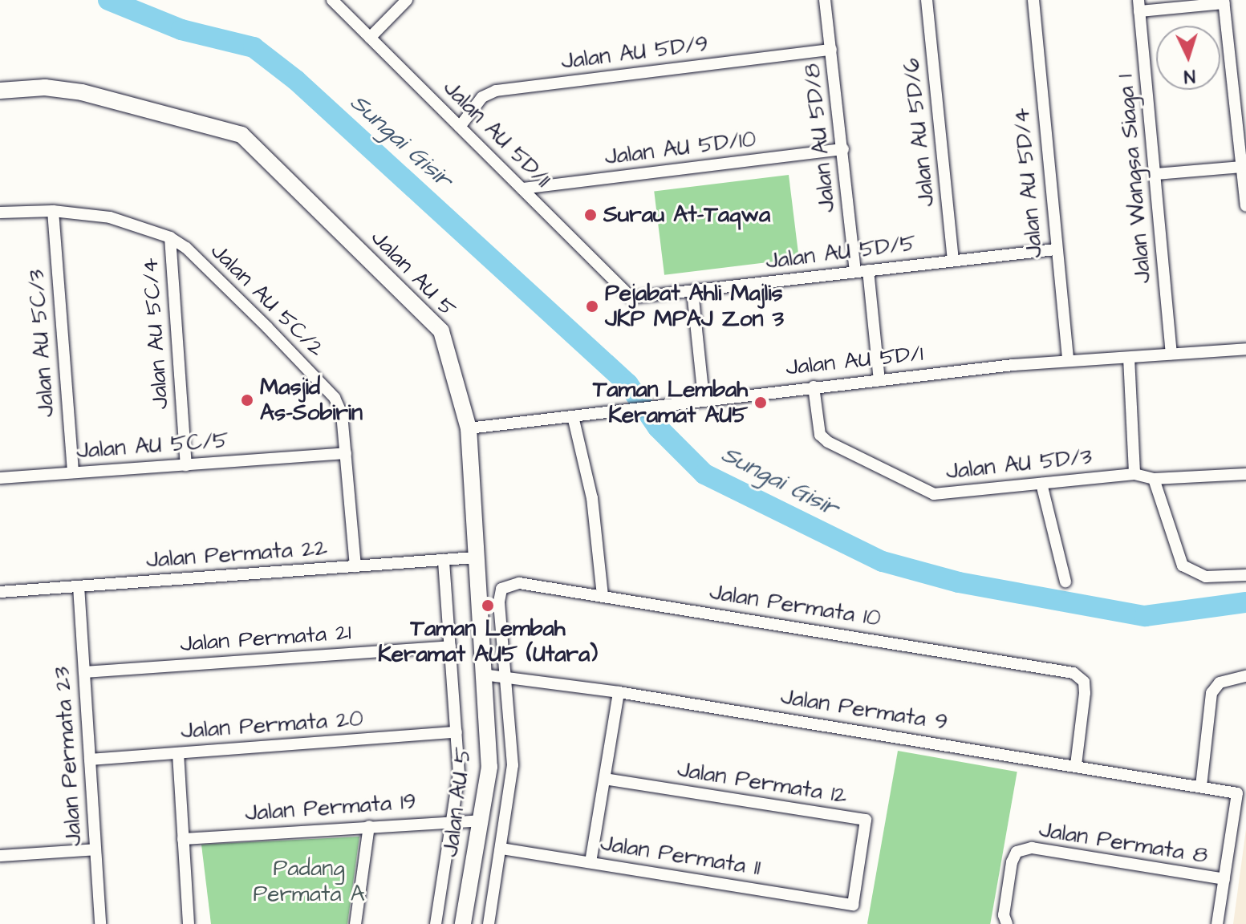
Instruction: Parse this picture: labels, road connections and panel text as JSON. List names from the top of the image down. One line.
{"streets":{"main road":["Jalan AU 5"],"street":["Jalan AU 5D/9","Jalan AU 5D/6","Jalan AU 5D/11","Jalan AU 5D/8","Jalan AU 5D/10","Jalan Wangsa Siaga 1","Jalan AU 5D/4","Jalan AU 5D/5","Jalan AU 5C/2","Jalan AU 5C/4","Jalan AU 5C/3","Jalan AU 5D/1","Jalan AU 5C/5","Jalan AU 5D/3","Jalan Permata 22","Jalan Permata 10","Jalan Permata 21","Jalan Permata 9","Jalan Permata 20","Jalan Permata 23","Jalan Permata 12","Jalan Permata 19","Jalan Permata 8","Jalan Permata 11"]},"crossings":[["Jalan AU 5D/9","Jalan AU 5D/11"],["Jalan AU 5D/9","Jalan AU 5D/8"],["Jalan AU 5D/6","Jalan AU 5D/5"],["Jalan AU 5D/11","Jalan AU 5D/10"],["Jalan AU 5D/11","Jalan AU 5D/5"],["Jalan AU 5D/8","Jalan AU 5D/10"],["Jalan AU 5D/8","Jalan AU 5D/5"],["Jalan Wangsa Siaga 1","Jalan AU 5D/1"],["Jalan AU 5D/4","Jalan AU 5D/5"],["Jalan AU 5D/4","Jalan AU 5D/1"],["Jalan AU 5","Jalan AU 5D/1"],["Jalan AU 5","Jalan Permata 22"],["Jalan AU 5","Jalan Permata 9"],["Jalan AU 5","Jalan Permata 19"],["Jalan AU 5C/2","Jalan AU 5C/4"],["Jalan AU 5C/2","Jalan AU 5C/3"],["Jalan AU 5C/2","Jalan AU 5C/5"],["Jalan AU 5C/2","Jalan Permata 22"],["Jalan AU 5C/4","Jalan AU 5C/5"],["Jalan AU 5C/3","Jalan AU 5C/5"],["Jalan AU 5D/1","Jalan AU 5D/3"],["Jalan Permata 22","Jalan Permata 23"],["Jalan Permata 10","Jalan Permata 9"],["Jalan Permata 21","Jalan Permata 23"],["Jalan Permata 9","Jalan Permata 8"],["Jalan Permata 20","Jalan Permata 23"],["Jalan Permata 12","Jalan Permata 11"]],"water":["Sungai Gisir"],"parks":["Padang Permata A"],"places":["Surau At-Taqwa","Pejabat Ahli Majlis JKP MPAJ Zon 3","Masjid As-Sobirin","Taman Lembah Keramat AU5","Taman Lembah Keramat AU5 (Utara)"],"north":"bottom"}
